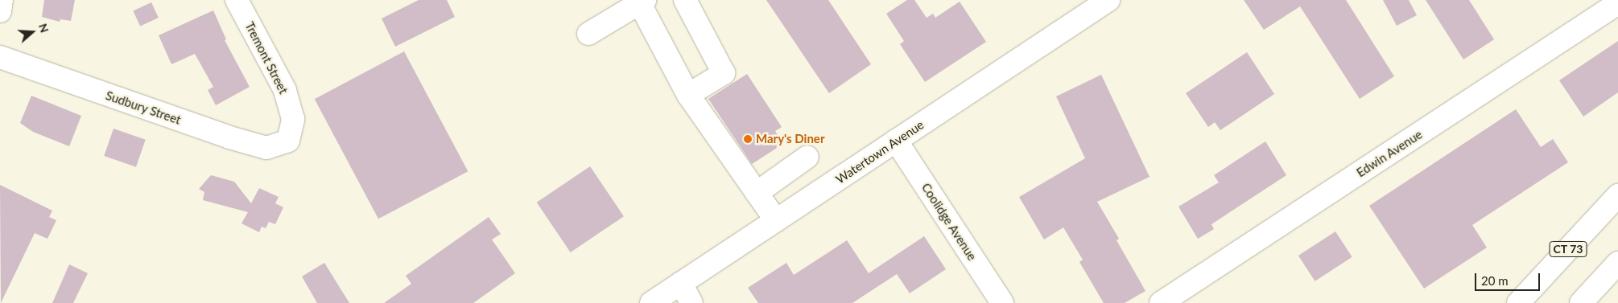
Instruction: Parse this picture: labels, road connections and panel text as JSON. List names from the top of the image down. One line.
{"streets":{"main road":["Tremont Street","Sudbury Street","Watertown Avenue","Edwin Avenue","Coolidge Avenue","CT 73"]},"crossings":[["Tremont Street","Sudbury Street"],["Watertown Avenue","Coolidge Avenue"]],"places":["Mary's Diner"],"scale_bar":"20 m","north":"right"}
